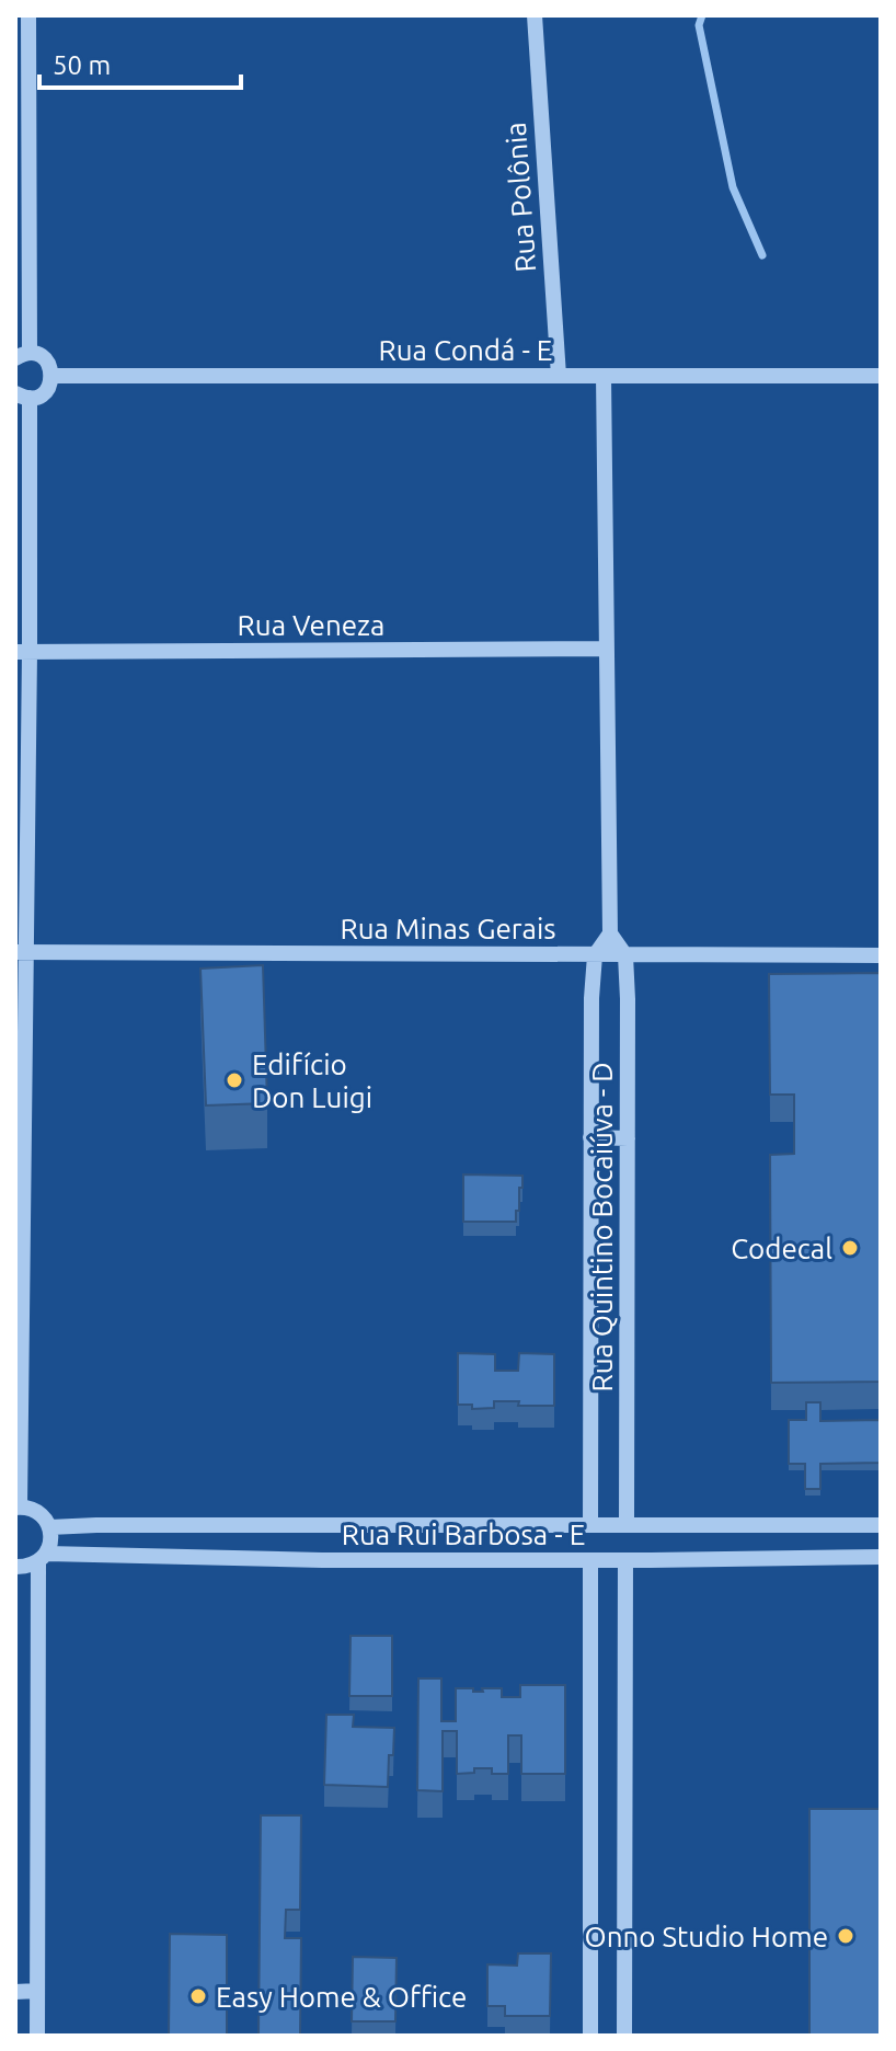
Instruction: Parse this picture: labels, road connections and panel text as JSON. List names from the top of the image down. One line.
{"streets":{"street":["Rua Polônia","Rua Condá - E","Rua Veneza","Rua Minas Gerais","Rua Quintino Bocaiúva - D","Rua Rui Barbosa - E"]},"crossings":[["Rua Polônia","Rua Condá - E"],["Rua Minas Gerais","Rua Quintino Bocaiúva - D"],["Rua Quintino Bocaiúva - D","Rua Rui Barbosa - E"]],"places":["Edifício Don Luigi","Codecal","Onno Studio Home","Easy Home & Office"],"scale_bar":"50 m"}
